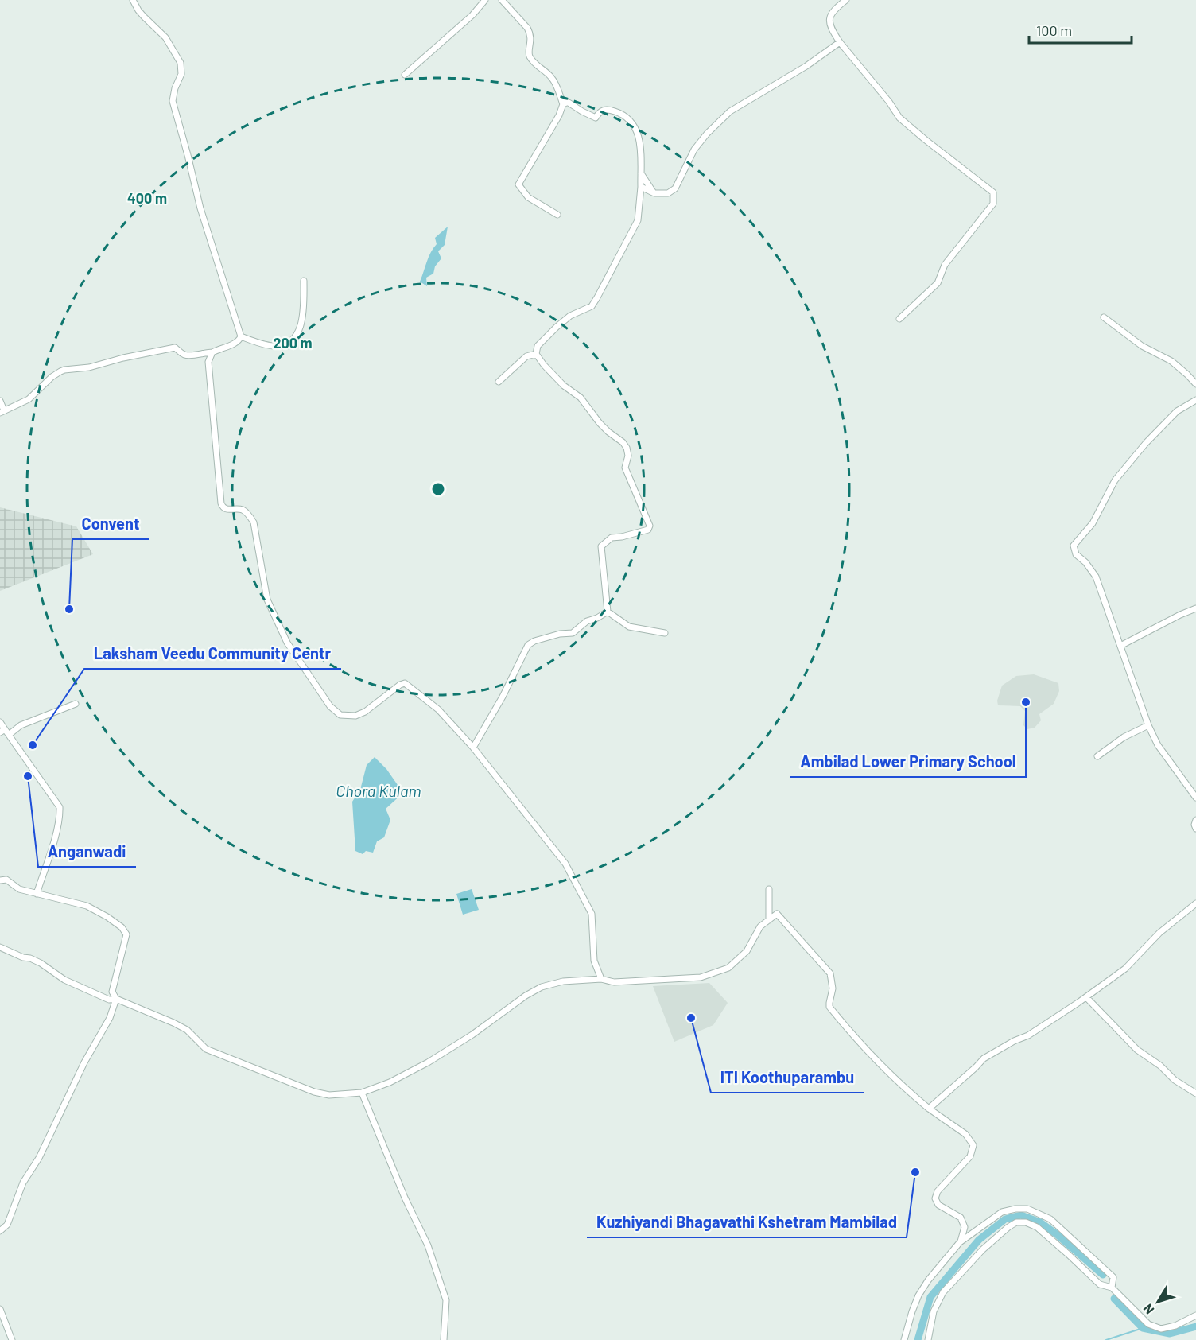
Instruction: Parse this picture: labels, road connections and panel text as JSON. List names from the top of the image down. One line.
{"water":["Chora Kulam"],"places":["Convent","Ambilad Lower Primary School","Laksham Veedu Community Centr","Anganwadi","ITI Koothuparambu","Kuzhiyandi Bhagavathi Kshetram Mambilad"],"scale_bar":"100 m","north":"bottom left","rings":["400 m","200 m"]}
